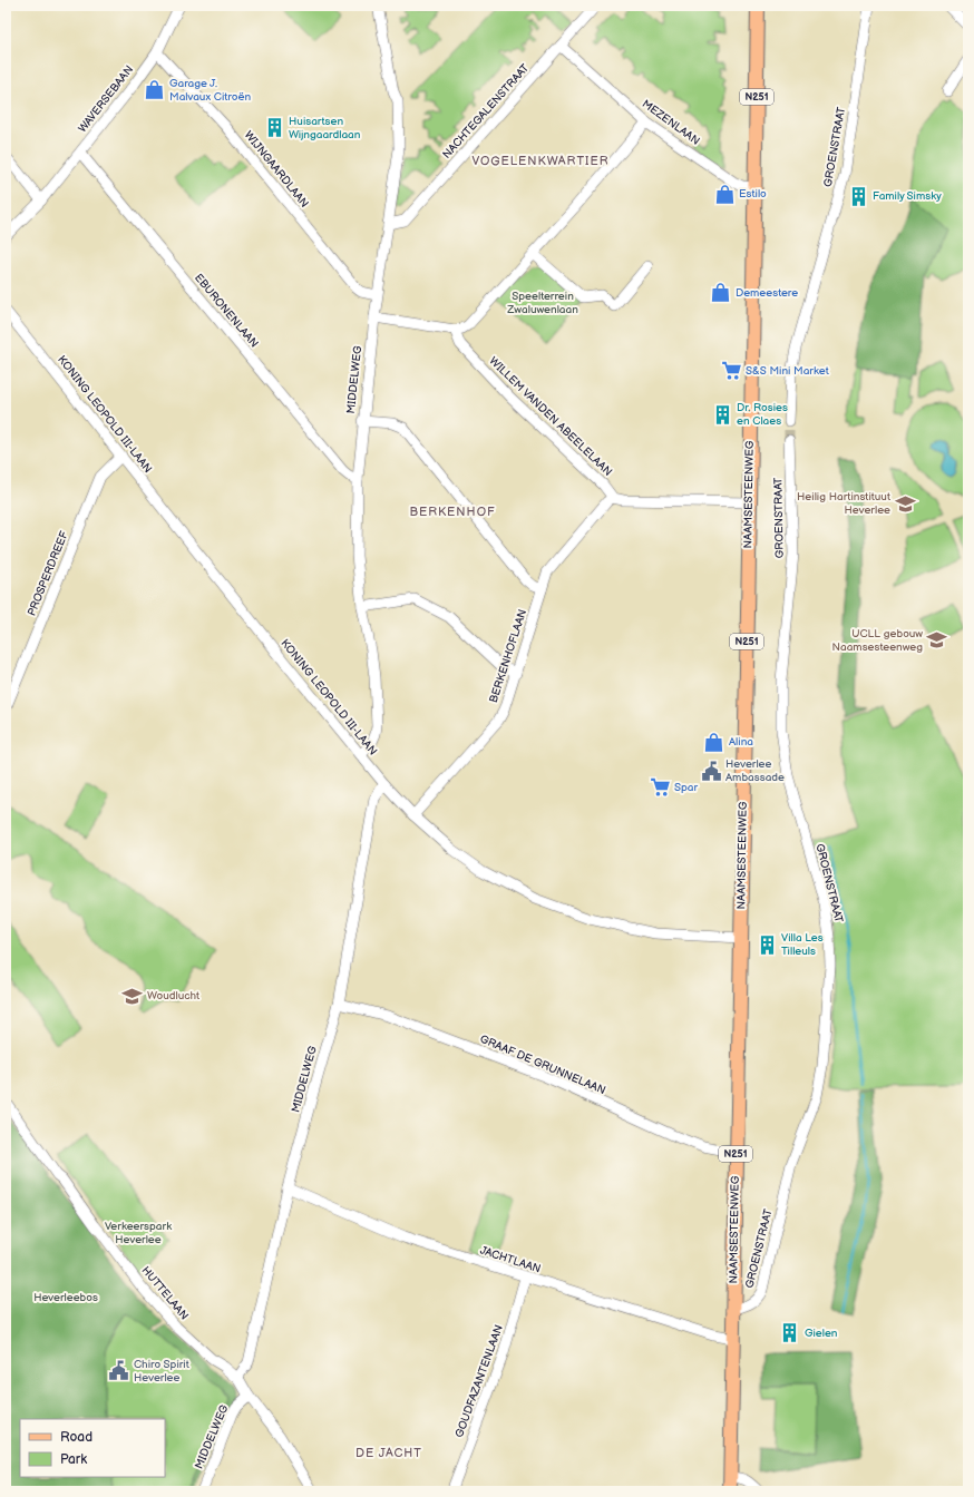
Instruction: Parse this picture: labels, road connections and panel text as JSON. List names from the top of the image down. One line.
{"streets":{"main road":["N251","NAAMSESTEENWEG"],"street":["WAVERSEBAAN","NACHTEGALENSTRAAT","MEZENLAAN","GROENSTRAAT","WIJNGAARDLAAN","EBURONENLAAN","MIDDELWEG","KONING LEOPOLD III-LAAN","WILLEM VANDEN ABEELELAAN","PROSPERDREEF","BERKENHOFLAAN","GRAAF DE GRUNNELAAN","JACHTLAAN","HUTTELAAN","GOUDFAZANTENLAAN"]},"crossings":[["WAVERSEBAAN","WIJNGAARDLAAN"],["WAVERSEBAAN","EBURONENLAAN"],["NACHTEGALENSTRAAT","MEZENLAAN"],["NACHTEGALENSTRAAT","MIDDELWEG"],["MEZENLAAN","NAAMSESTEENWEG"],["GROENSTRAAT","NAAMSESTEENWEG"],["WIJNGAARDLAAN","MIDDELWEG"],["EBURONENLAAN","MIDDELWEG"],["MIDDELWEG","KONING LEOPOLD III-LAAN"],["MIDDELWEG","GRAAF DE GRUNNELAAN"],["MIDDELWEG","JACHTLAAN"],["MIDDELWEG","HUTTELAAN"],["KONING LEOPOLD III-LAAN","NAAMSESTEENWEG"],["KONING LEOPOLD III-LAAN","PROSPERDREEF"],["KONING LEOPOLD III-LAAN","BERKENHOFLAAN"],["WILLEM VANDEN ABEELELAAN","BERKENHOFLAAN"],["NAAMSESTEENWEG","GRAAF DE GRUNNELAAN"],["NAAMSESTEENWEG","JACHTLAAN"],["JACHTLAAN","GOUDFAZANTENLAAN"]],"districts":["VOGELENKWARTIER","BERKENHOF","DE JACHT"],"parks":["Speelterrein Zwaluwenlaan","Verkeerspark Heverlee","Heverleebos"],"places":{"shop":["Garage J. Malvaux Citroën","Estilo","Demeestere","Alina"],"building":["Huisartsen Wijngaardlaan","Family Simsky","Dr. Rosies en Claes","Villa Les Tilleuls","Gielen"],"supermarket":["S&S Mini Market","Spar"],"school or university":["Heilig Hartinstituut Heverlee","UCLL gebouw Naamsesteenweg","Woudlucht"],"public building":["Heverlee Ambassade","Chiro Spirit Heverlee"]},"legend":["Road","Park"]}
